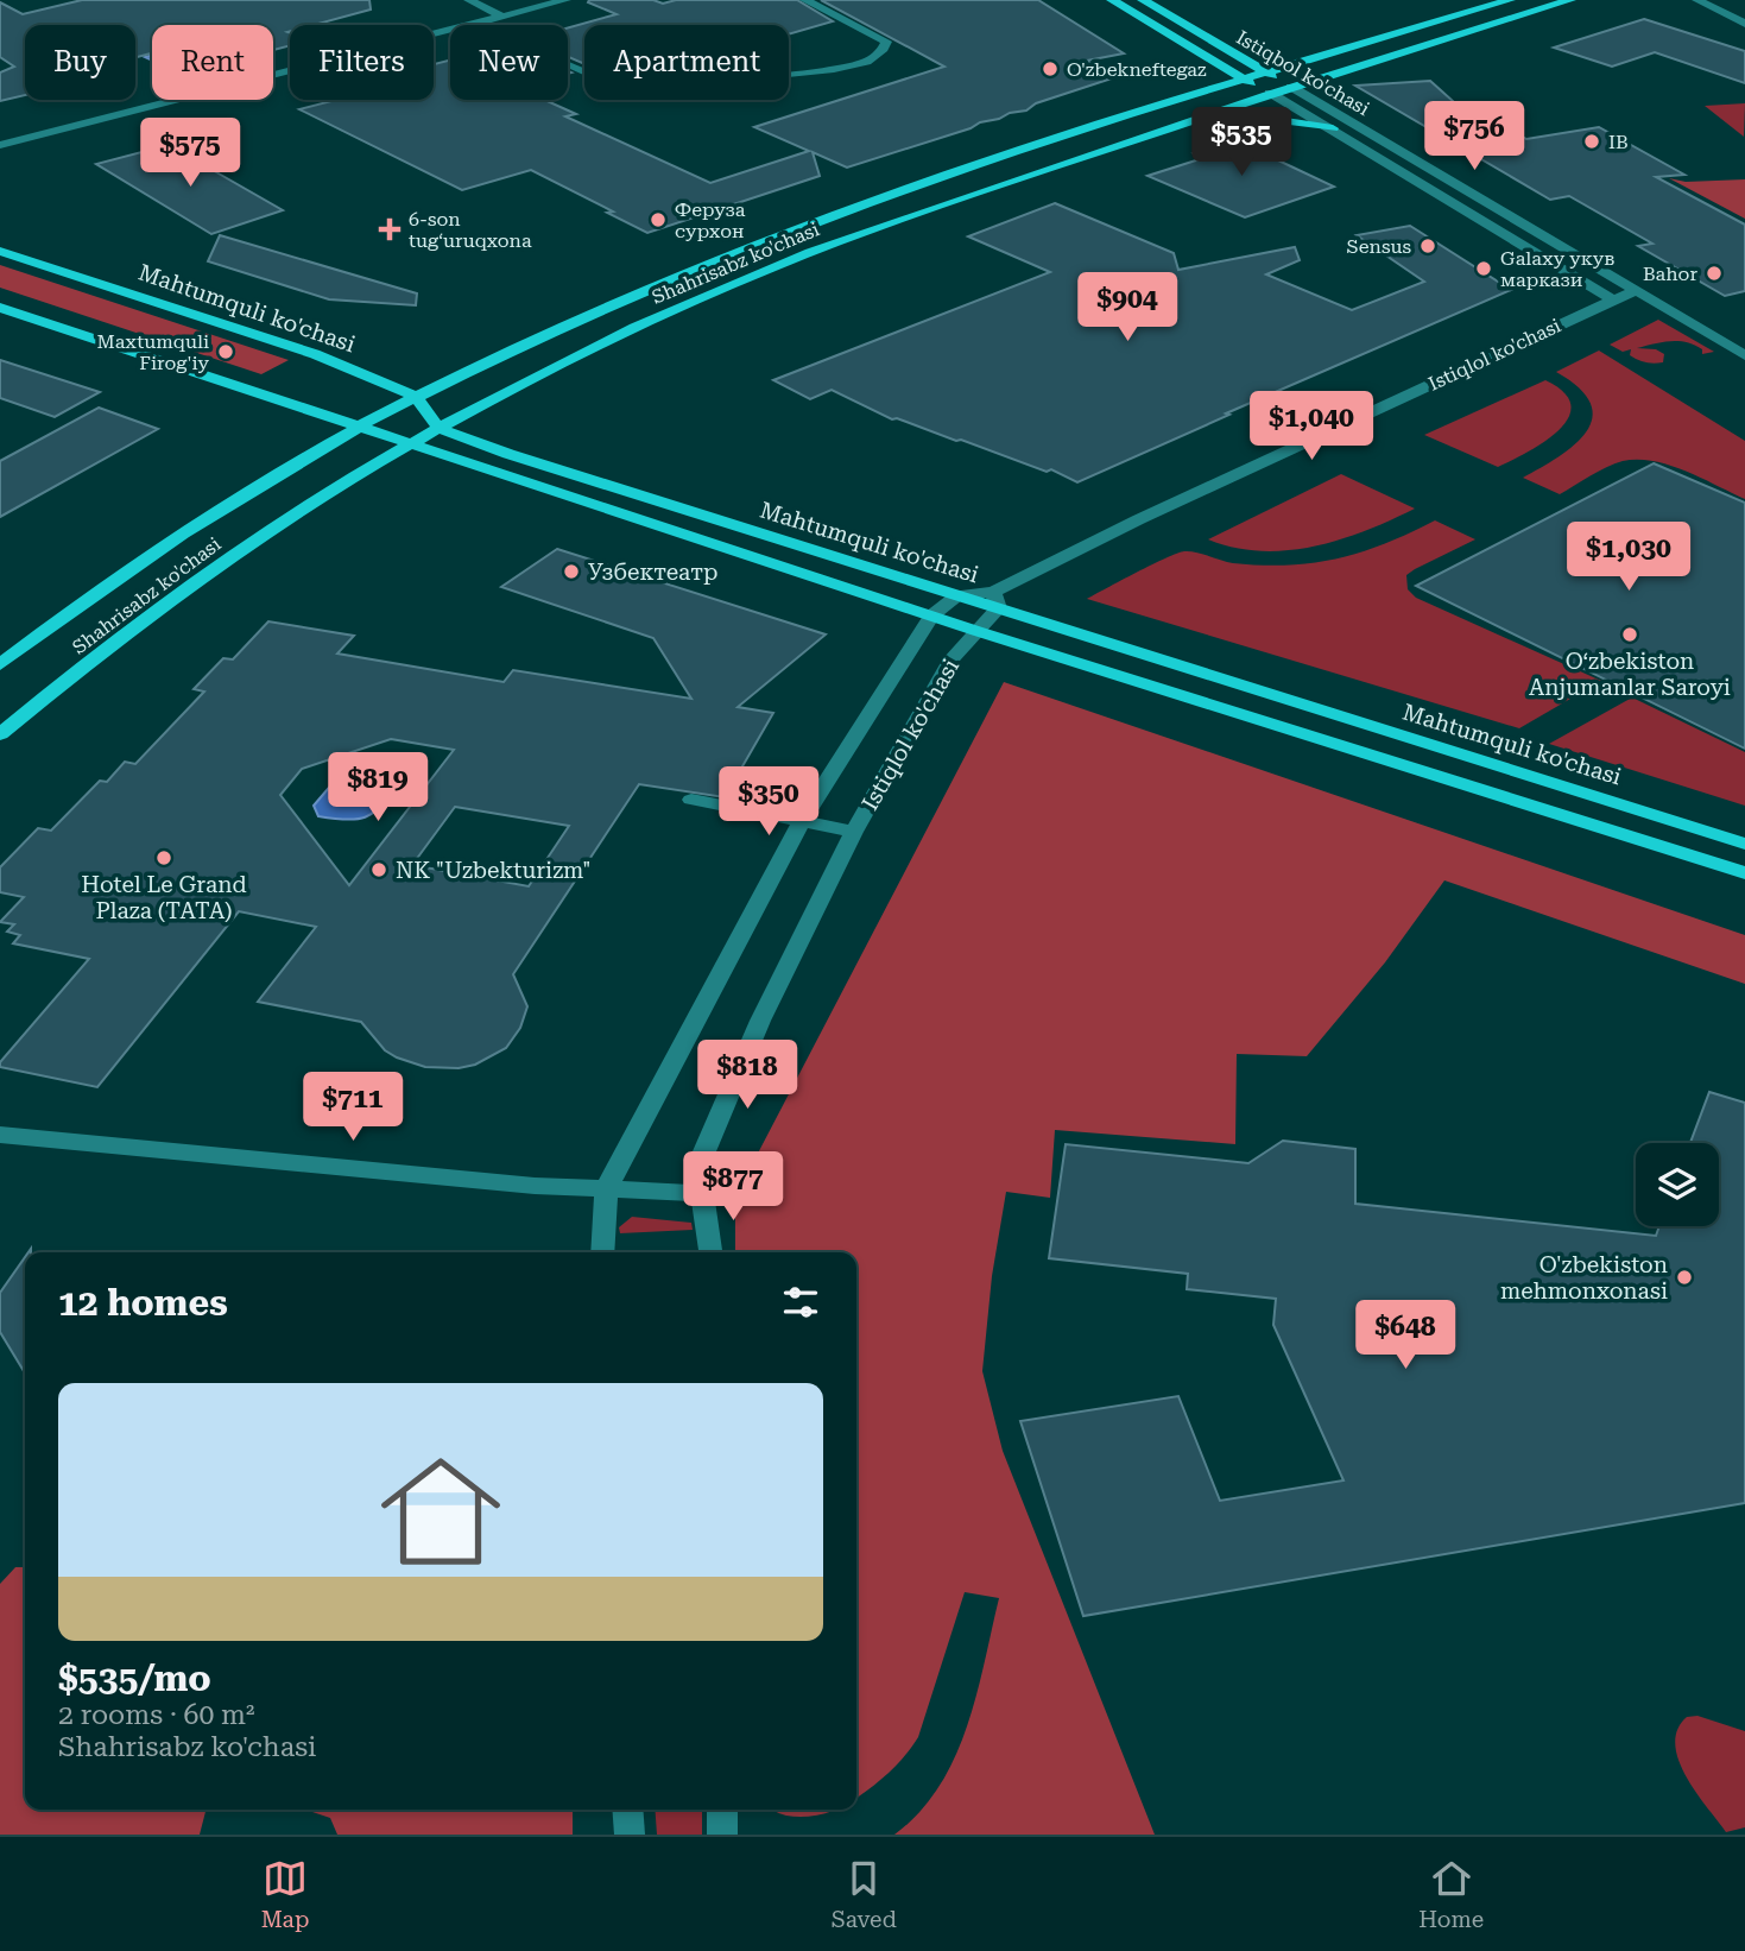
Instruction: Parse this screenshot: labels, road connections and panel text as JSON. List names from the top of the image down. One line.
{"streets":{"main road":["Istiqbol ko'chasi","Shahrisabz ko'chasi","Mahtumquli ko'chasi"],"street":["Istiqlol ko'chasi"]},"crossings":[["Istiqbol ko'chasi","Shahrisabz ko'chasi"],["Istiqbol ko'chasi","Istiqlol ko'chasi"],["Shahrisabz ko'chasi","Mahtumquli ko'chasi"],["Mahtumquli ko'chasi","Istiqlol ko'chasi"]],"places":{"other":["O'zbekneftegaz","IB","Феруза сурхон","Sensus","Galaxy укув маркази","Bahor","Maxtumquli Firog'iy","Узбектеатр","O‘zbekiston Anjumanlar Saroyi","Hotel Le Grand Plaza (TATA)","NK \"Uzbekturizm\"","O'zbekiston mehmonxonasi"],"health":["6-son tug‘uruqxona"]},"page":{"chip":["Buy","Rent","Filters","New","Apartment"],"price":["$756","$535","$575","$904","$1,040","$1,030","$819","$350","$818","$711","$877","$648"],"heading":"12 homes","list":[{"name":"$535/mo","note":"2 rooms · 60 m² · Shahrisabz ko'chasi"}],"tabs":["Map","Saved","Home"]}}
